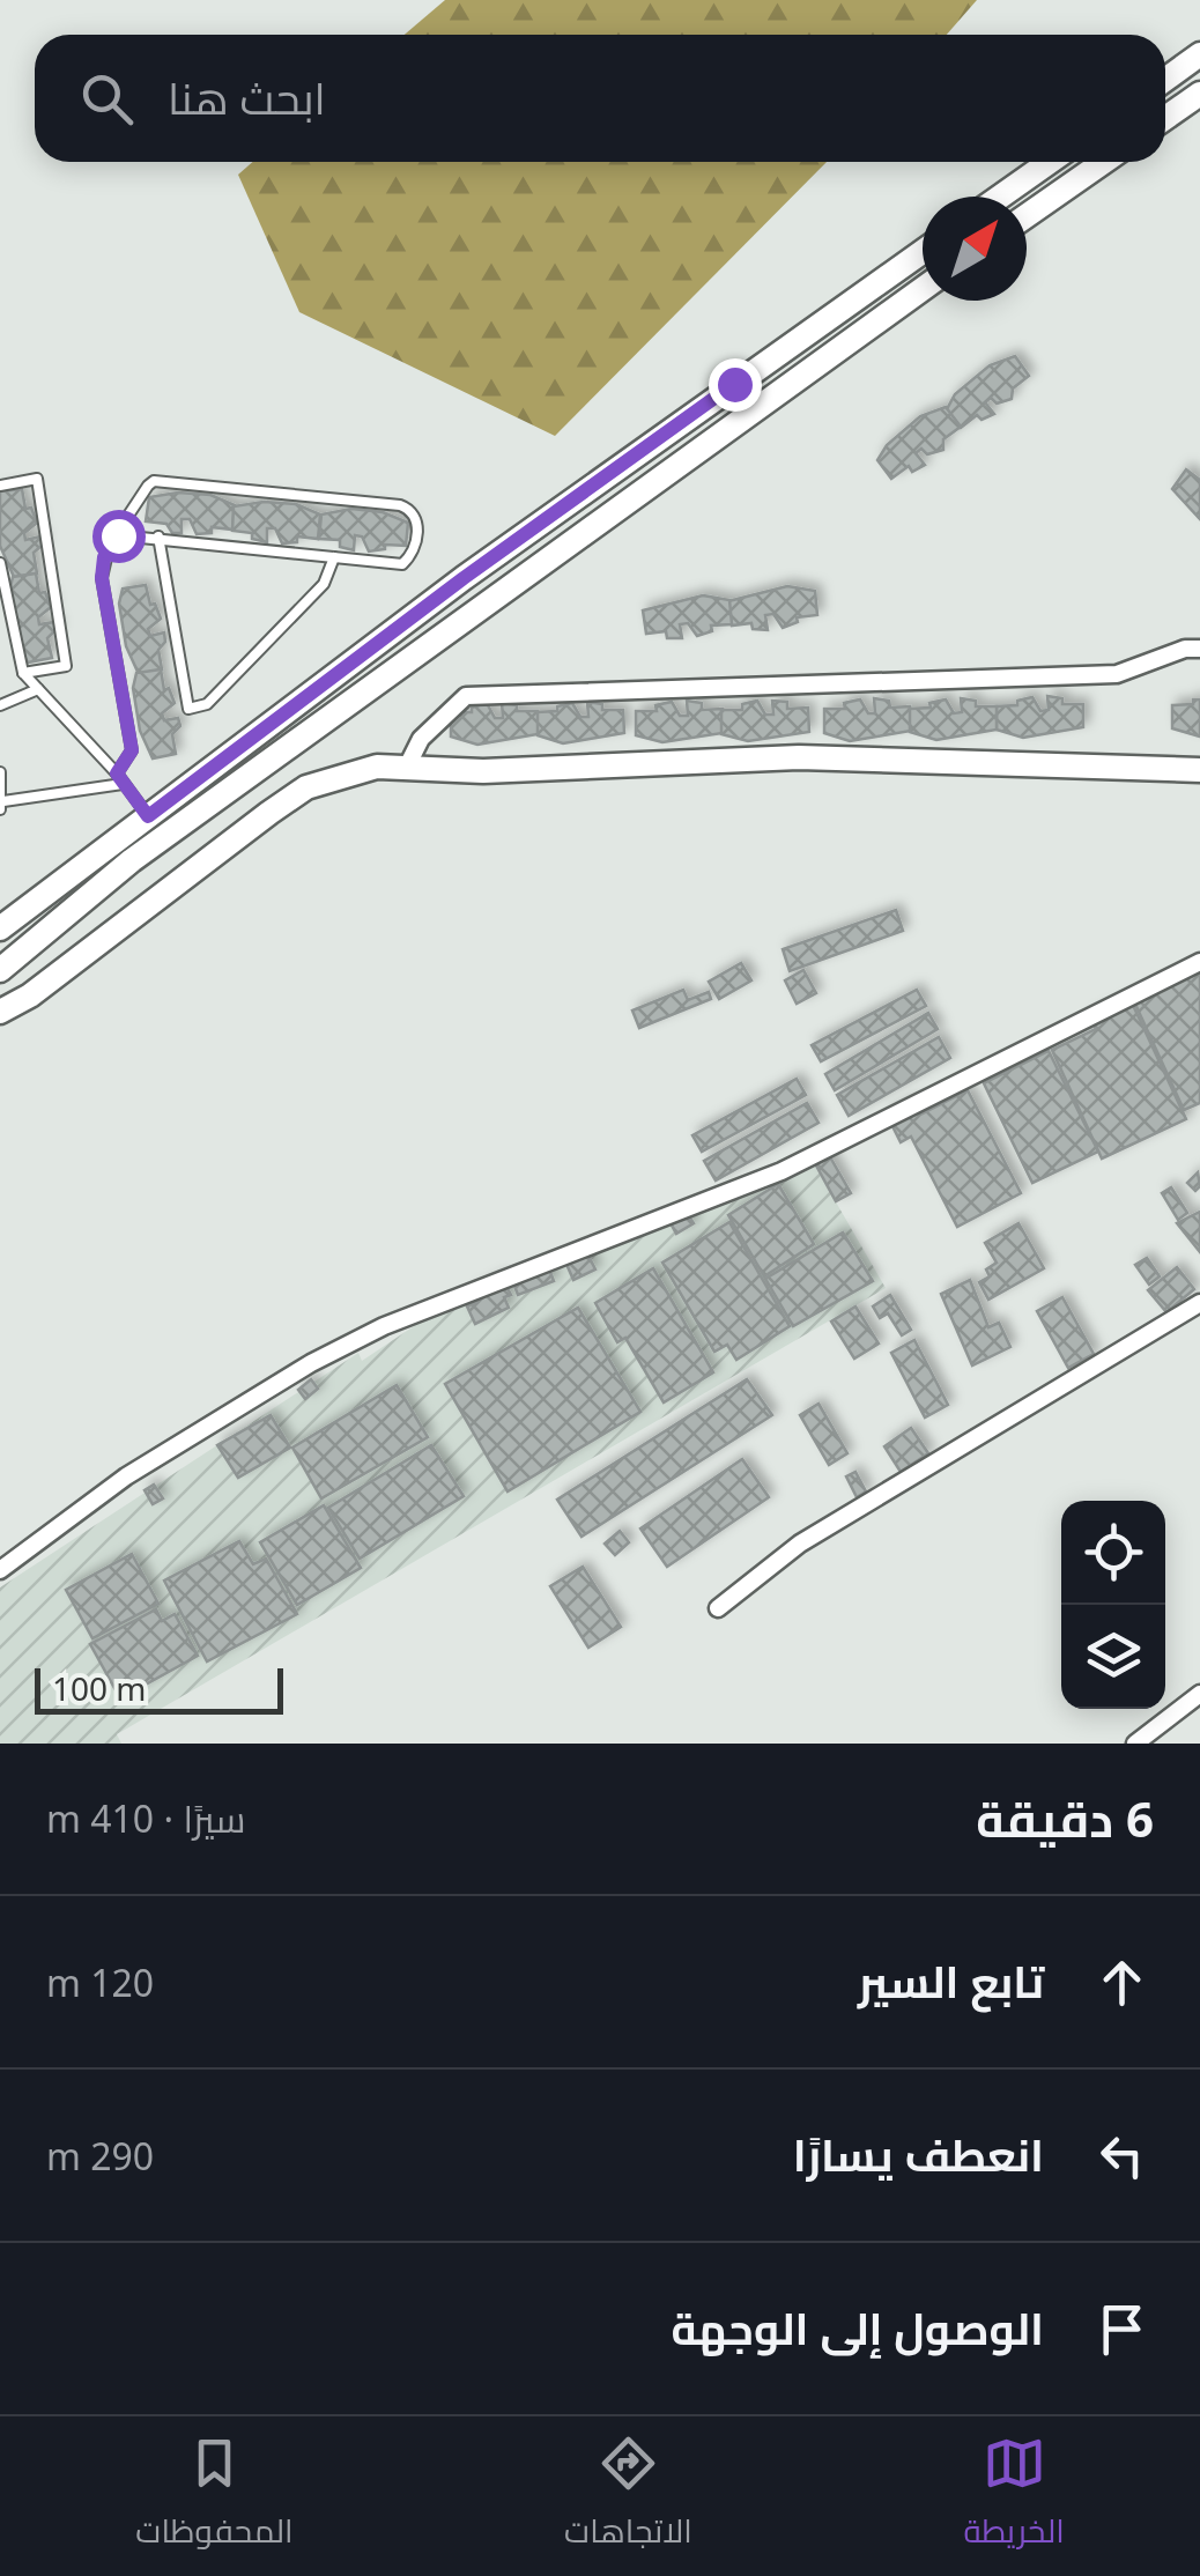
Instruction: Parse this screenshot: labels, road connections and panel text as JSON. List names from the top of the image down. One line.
{"scale_bar":"100 m","north":"top right","page":{"search":"ابحث هنا","scale":"100 m","heading":["6 دقيقة","سيرًا · 410 m"],"list":[["تابع السير","120 m"],["انعطف يسارًا","290 m"],"الوصول إلى الوجهة"],"nav":["الخريطة","الاتجاهات","المحفوظات"]}}
